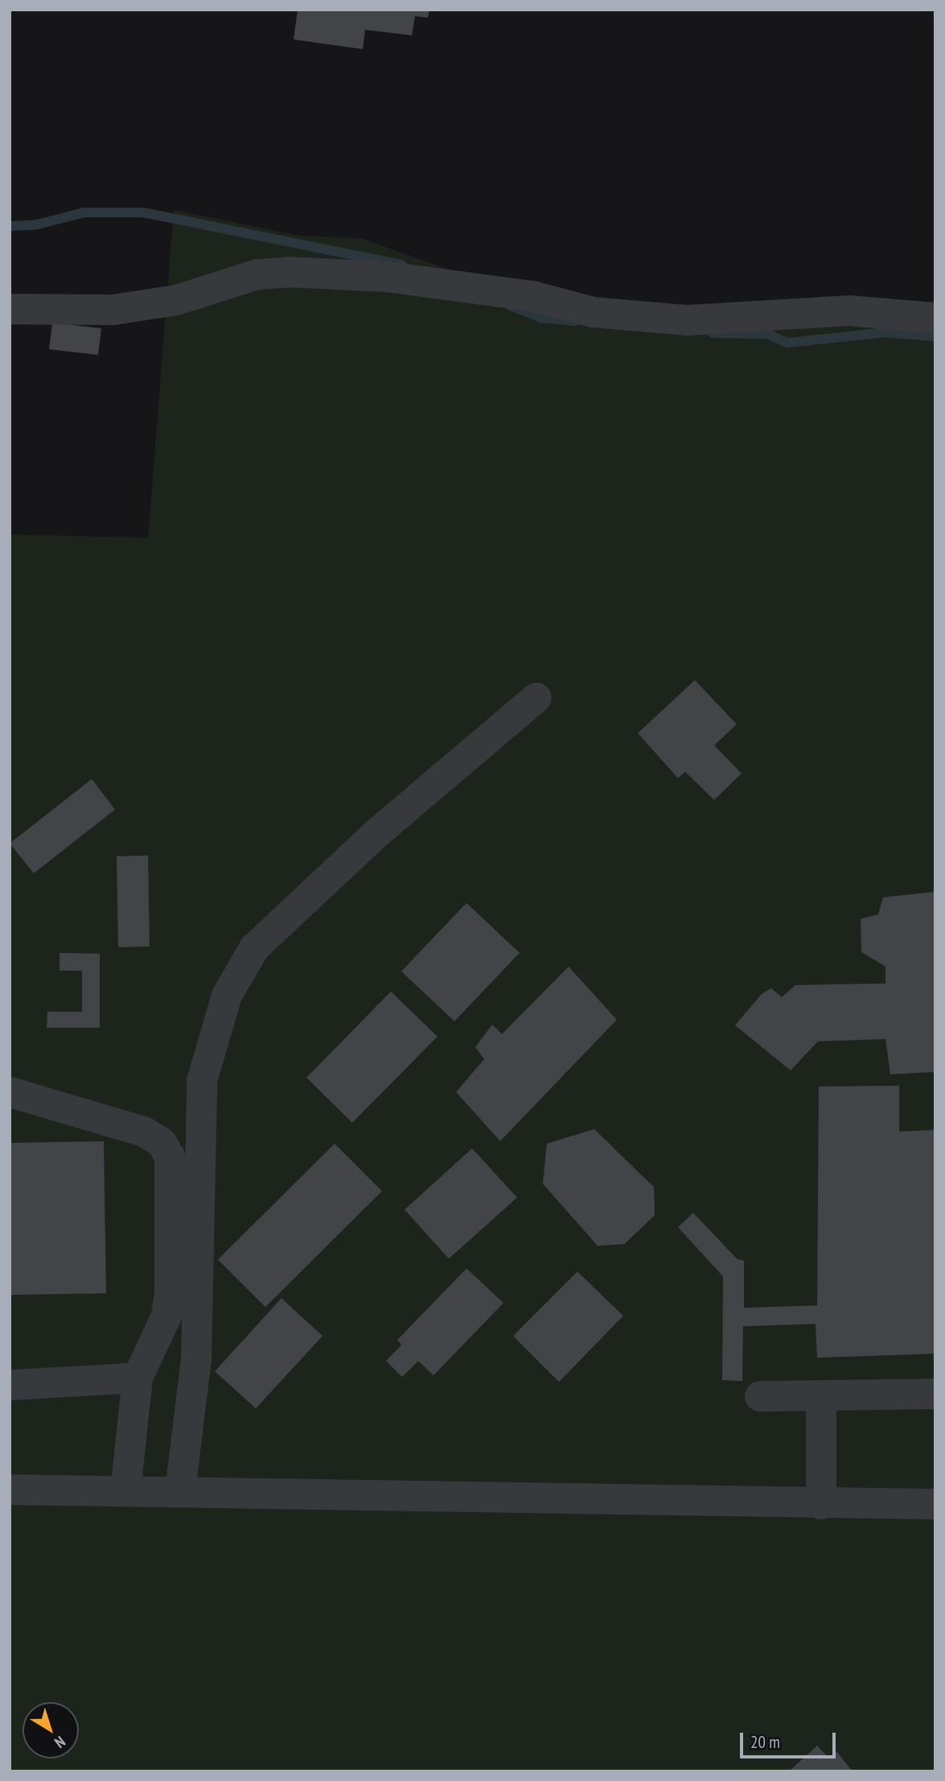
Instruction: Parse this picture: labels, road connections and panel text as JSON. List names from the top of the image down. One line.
{"scale_bar":"20 m","north":"bottom right"}
